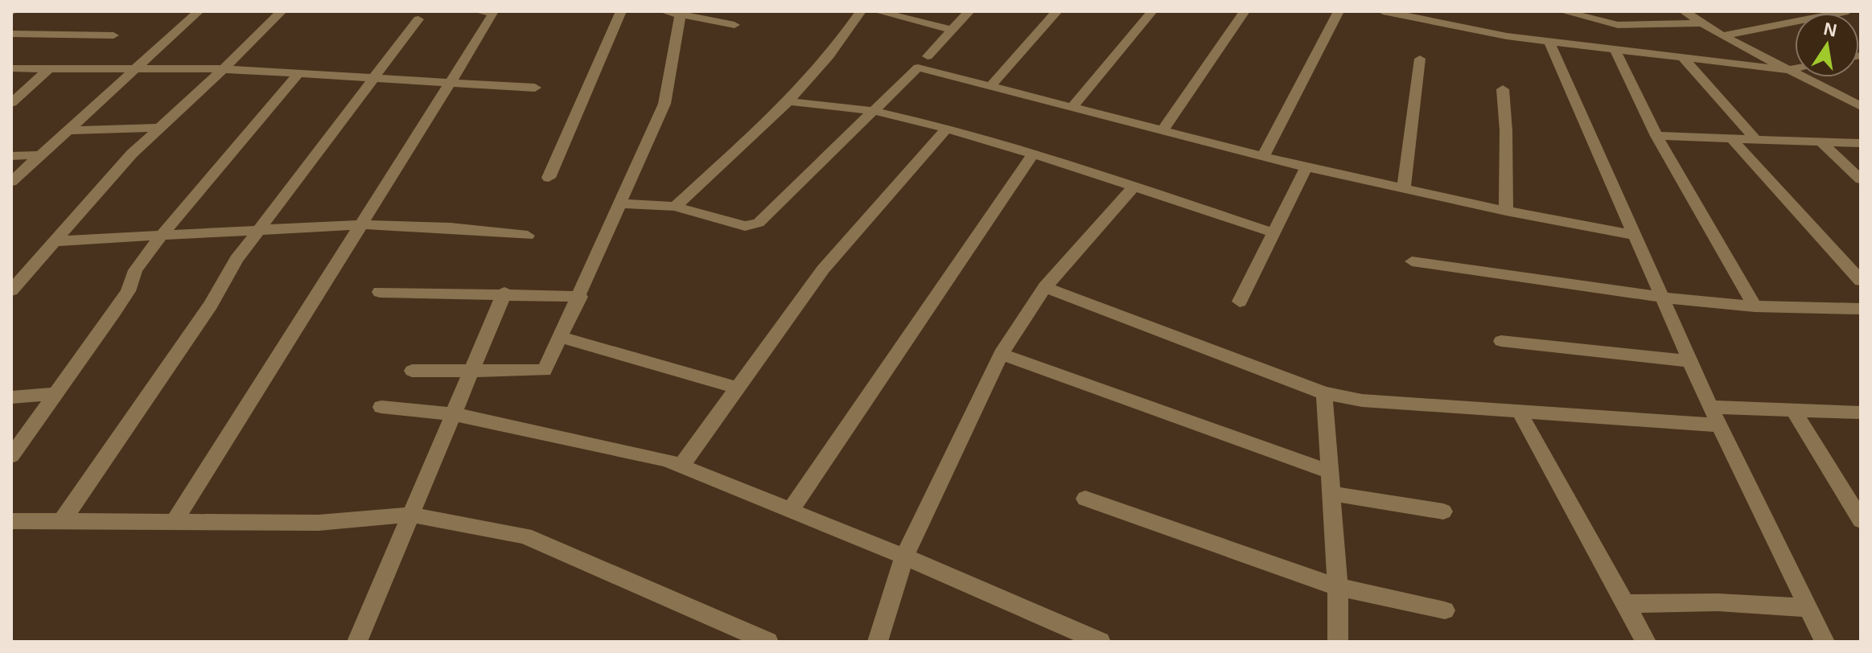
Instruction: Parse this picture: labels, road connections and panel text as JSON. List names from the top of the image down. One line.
{"north":"top"}
